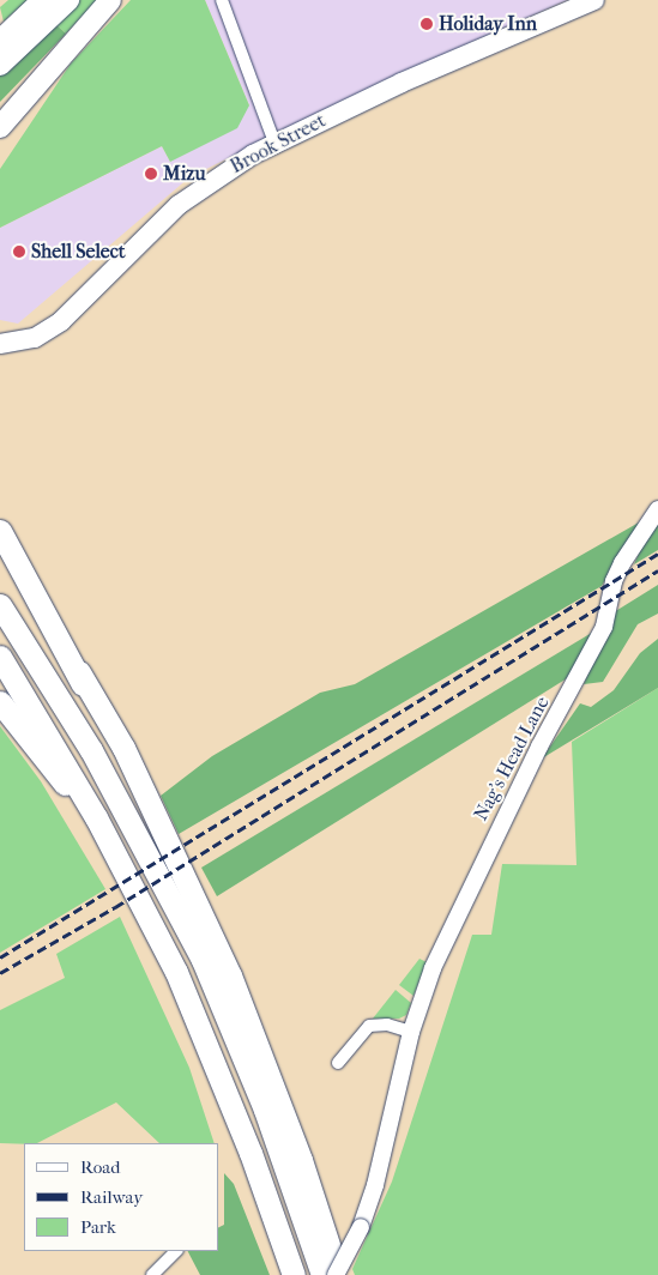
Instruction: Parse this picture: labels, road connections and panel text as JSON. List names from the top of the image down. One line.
{"streets":{"main road":["Brook Street"],"street":["Nag's Head Lane"]},"places":["Holiday Inn","Mizu","Shell Select"],"legend":["Road","Railway","Park"]}
